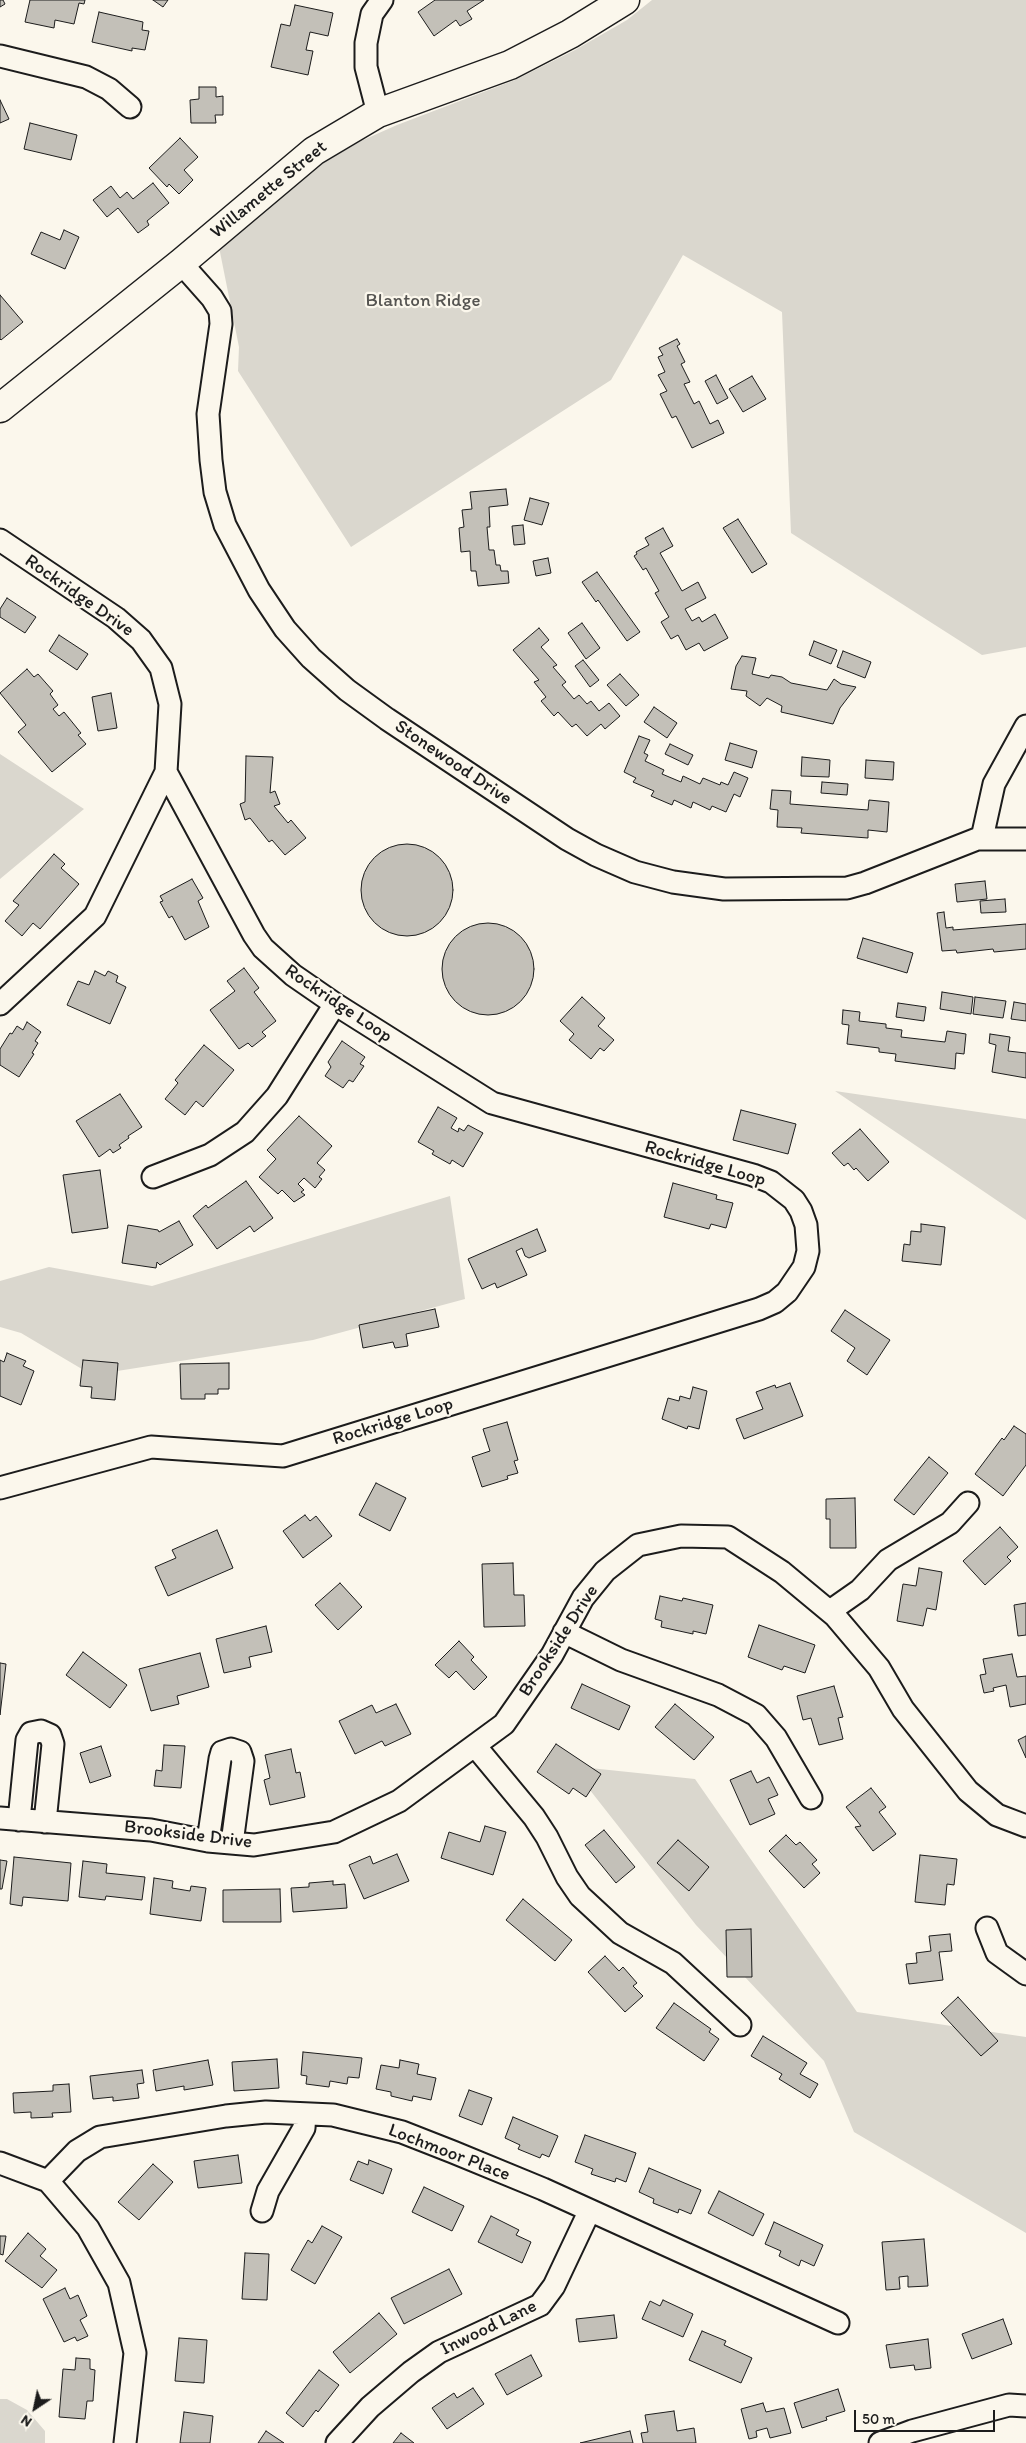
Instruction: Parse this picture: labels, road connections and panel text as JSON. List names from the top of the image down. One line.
{"streets":{"main road":["Willamette Street"],"street":["Rockridge Drive","Stonewood Drive","Rockridge Loop","Brookside Drive","Lochmoor Place","Inwood Lane"]},"crossings":[["Willamette Street","Stonewood Drive"],["Rockridge Drive","Rockridge Loop"],["Lochmoor Place","Inwood Lane"]],"parks":["Blanton Ridge"],"scale_bar":"50 m","north":"bottom left"}
